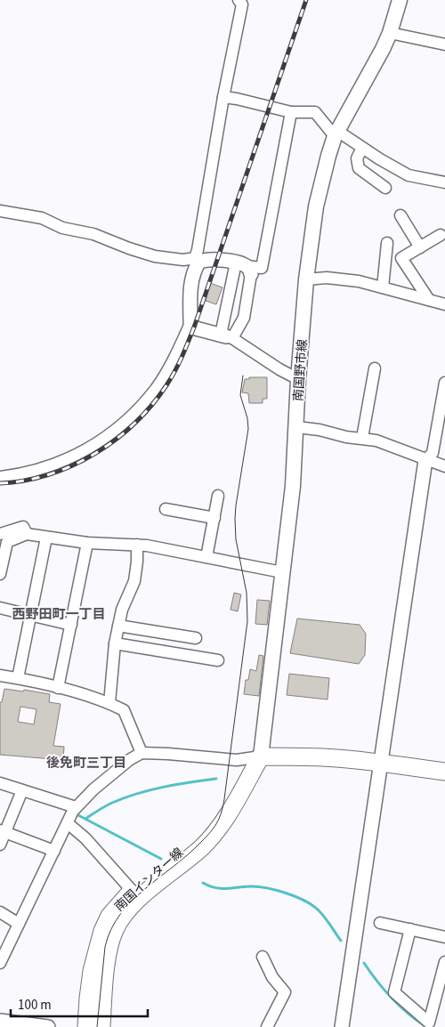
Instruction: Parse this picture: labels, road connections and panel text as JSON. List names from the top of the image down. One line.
{"streets":{"main road":["南国野市線","南国インター線"]},"crossings":[["南国野市線","南国インター線"]],"districts":["西野田町一丁目","後免町三丁目"],"scale_bar":"100 m"}
